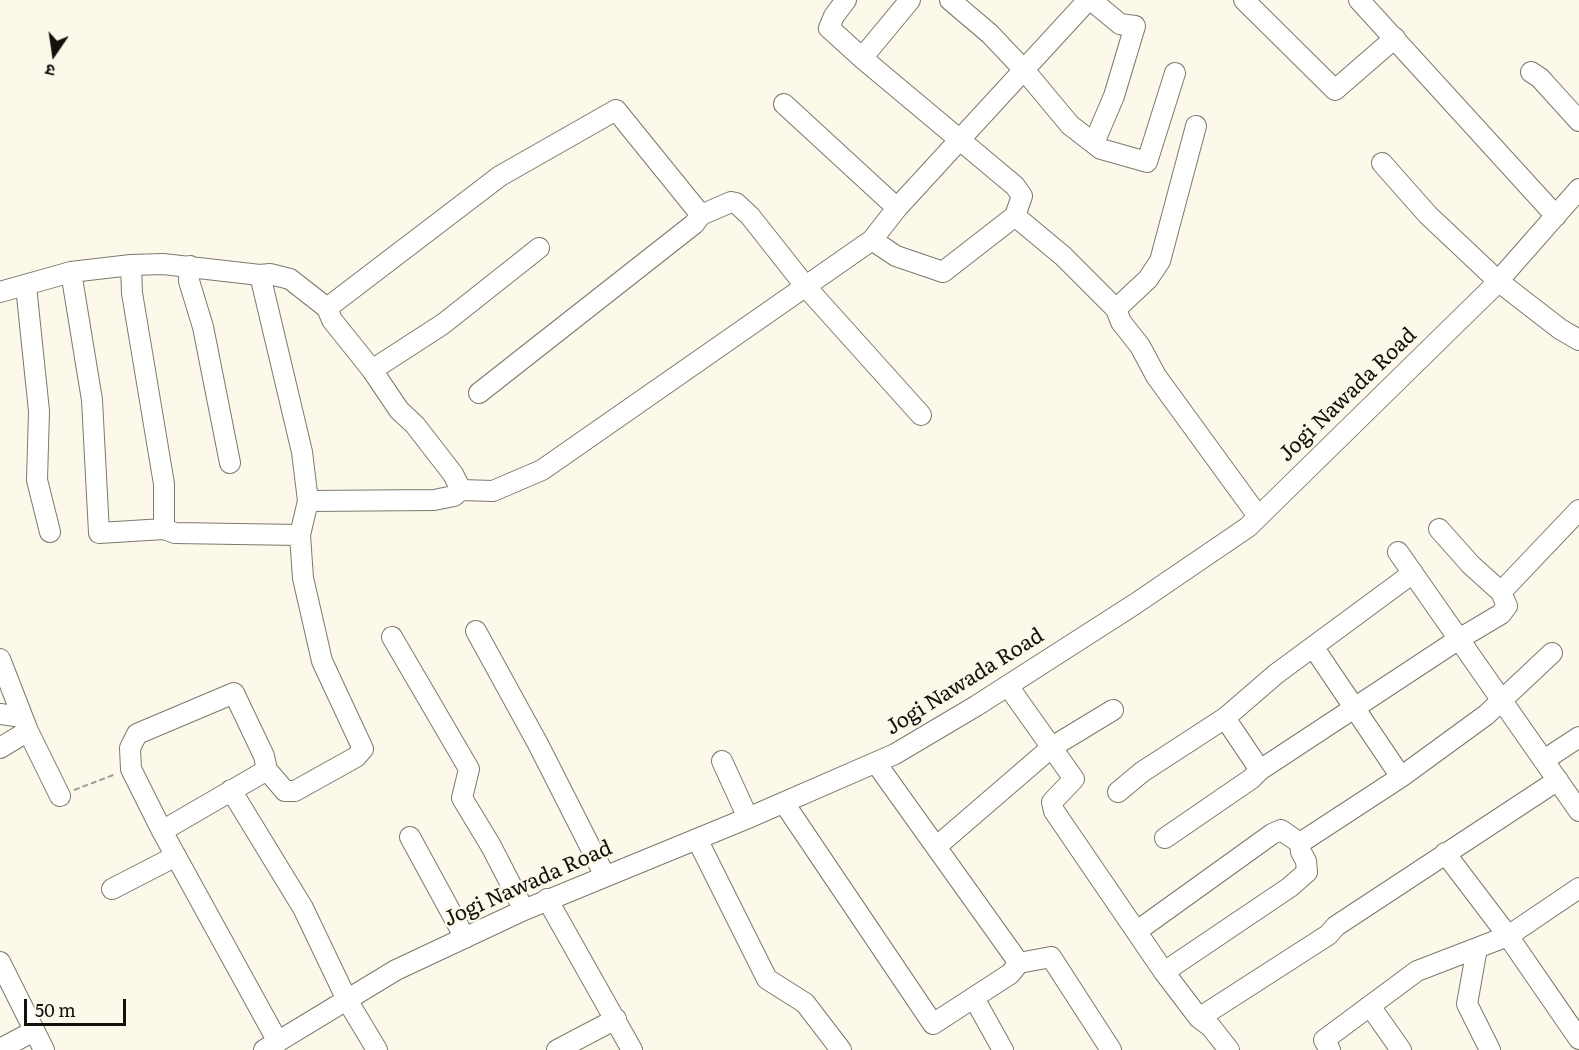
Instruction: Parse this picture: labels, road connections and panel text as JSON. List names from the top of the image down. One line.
{"streets":{"street":["Jogi Nawada Road"]},"scale_bar":"50 m","north":"bottom"}
